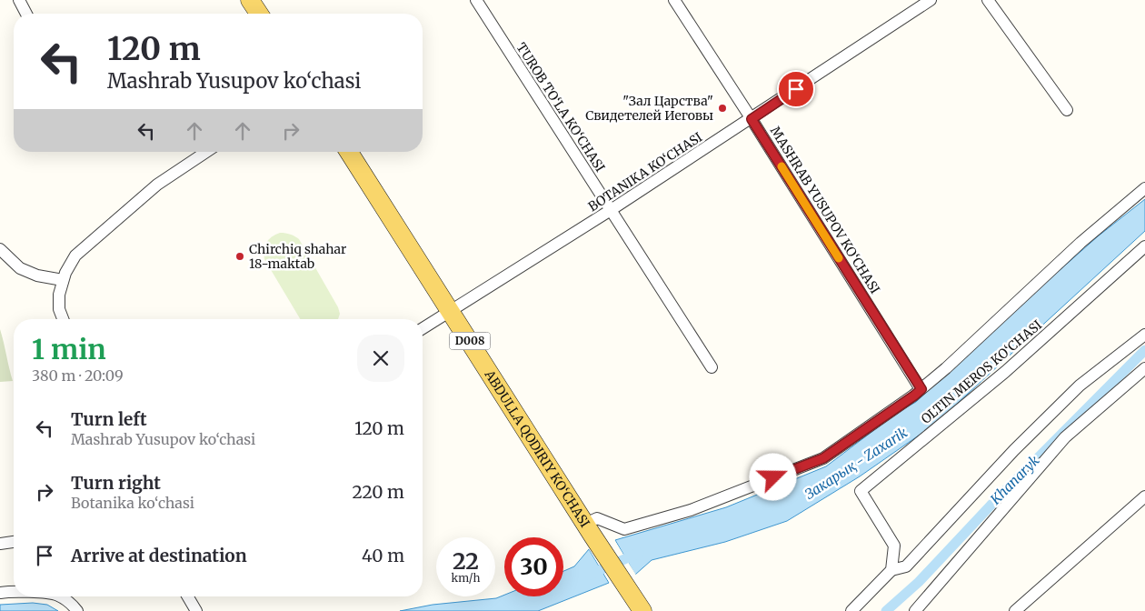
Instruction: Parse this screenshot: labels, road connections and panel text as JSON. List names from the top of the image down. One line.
{"streets":{"main road":["D008","ABDULLA QODIRIY KO‘CHASI"],"street":["TUROB TO‘LA KO‘CHASI","BOTANIKA KO‘CHASI","MASHRAB YUSUPOV KO‘CHASI","OLTIN MEROS KO‘CHASI"]},"crossings":[["TUROB TO‘LA KO‘CHASI","BOTANIKA KO‘CHASI"],["BOTANIKA KO‘CHASI","MASHRAB YUSUPOV KO‘CHASI"],["BOTANIKA KO‘CHASI","ABDULLA QODIRIY KO‘CHASI"]],"water":["Закарық - Zaxarik","Khanaryk"],"places":["\"Зал Царства\" Свидетелей Иеговы","Chirchiq shahar 18-maktab"],"page":{"turn":["120 m","Mashrab Yusupov ko‘chasi"],"heading":["1 min","380 m · 20:09"],"list":[{"name":"Turn left","note":"Mashrab Yusupov ko‘chasi","value":"120 m"},{"name":"Turn right","note":"Botanika ko‘chasi","value":"220 m"},{"name":"Arrive at destination","value":"40 m"}],"speed":"22 km/h","limit":"30"}}
